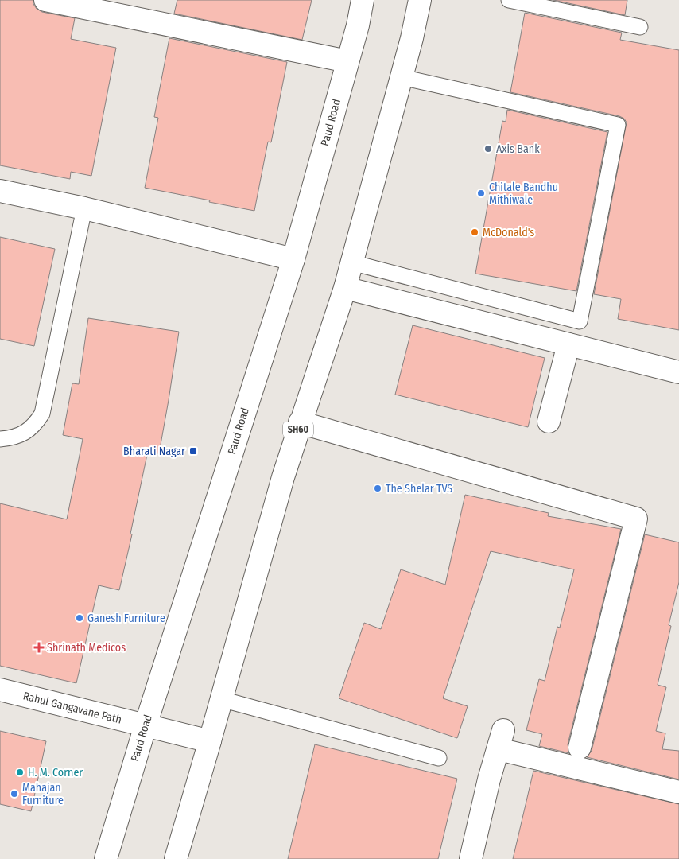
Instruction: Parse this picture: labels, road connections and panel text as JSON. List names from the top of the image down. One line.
{"streets":{"street":["Paud Road","SH60","Rahul Gangavane Path"]},"crossings":[["Paud Road","Rahul Gangavane Path"],["SH60","Rahul Gangavane Path"]],"places":{"other":["Axis Bank","Chitale Bandhu Mithiwale","McDonald's","The Shelar TVS","Ganesh Furniture","H. M. Corner","Mahajan Furniture"],"transit":["Bharati Nagar"],"health":["Shrinath Medicos"]}}
